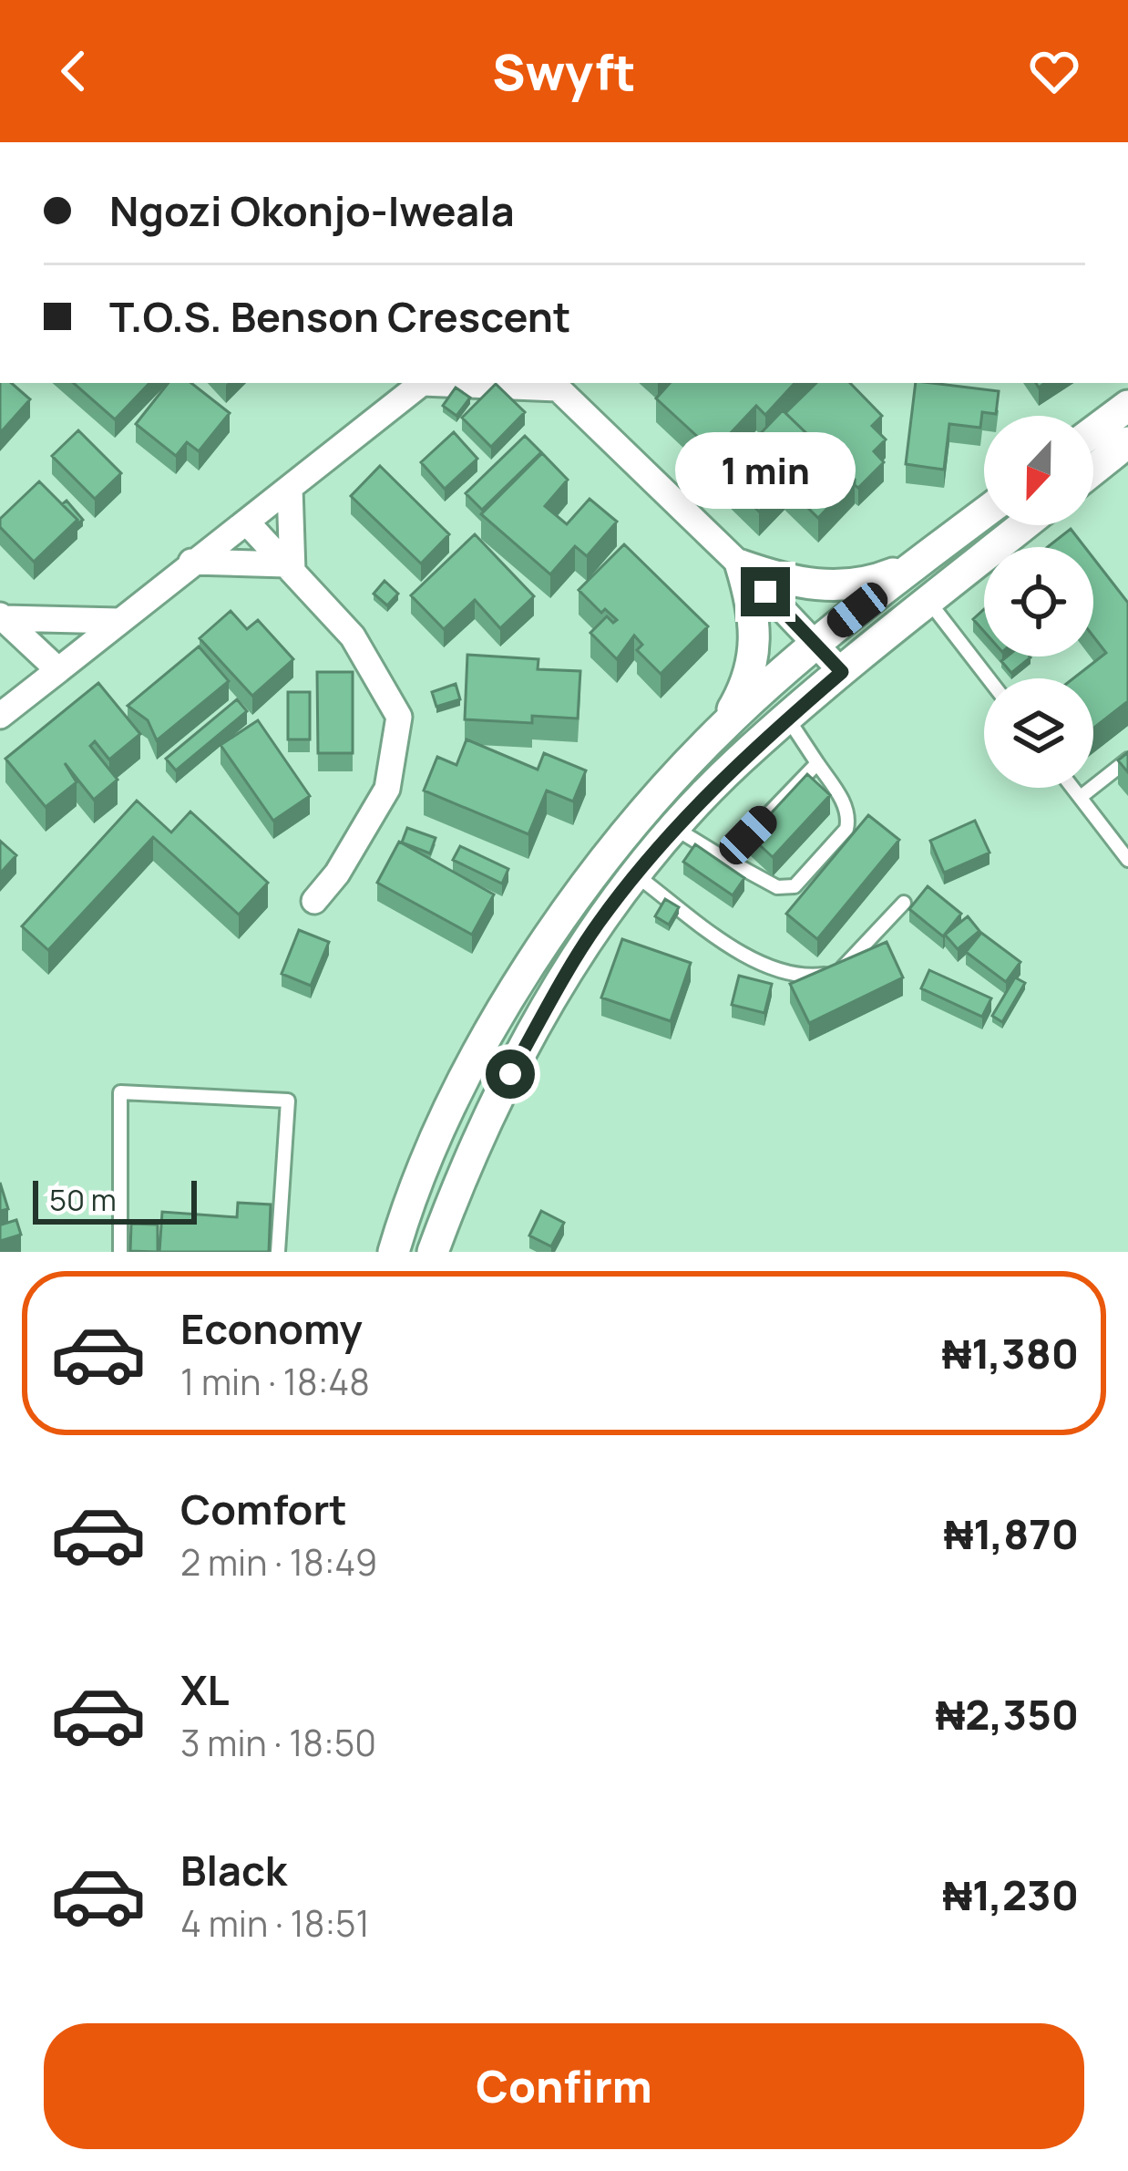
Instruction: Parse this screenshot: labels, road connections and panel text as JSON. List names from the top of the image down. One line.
{"scale_bar":"50 m","north":"bottom","page":{"header":"Swyft","banner":["Ngozi Okonjo-Iweala","T.O.S. Benson Crescent"],"bubble":"1 min","scale":"50 m","list":[{"name":"Economy","note":"1 min · 18:48","value":"₦1,380"},{"name":"Comfort","note":"2 min · 18:49","value":"₦1,870"},{"name":"XL","note":"3 min · 18:50","value":"₦2,350"},{"name":"Black","note":"4 min · 18:51","value":"₦1,230"}],"buttons":"Confirm"}}
